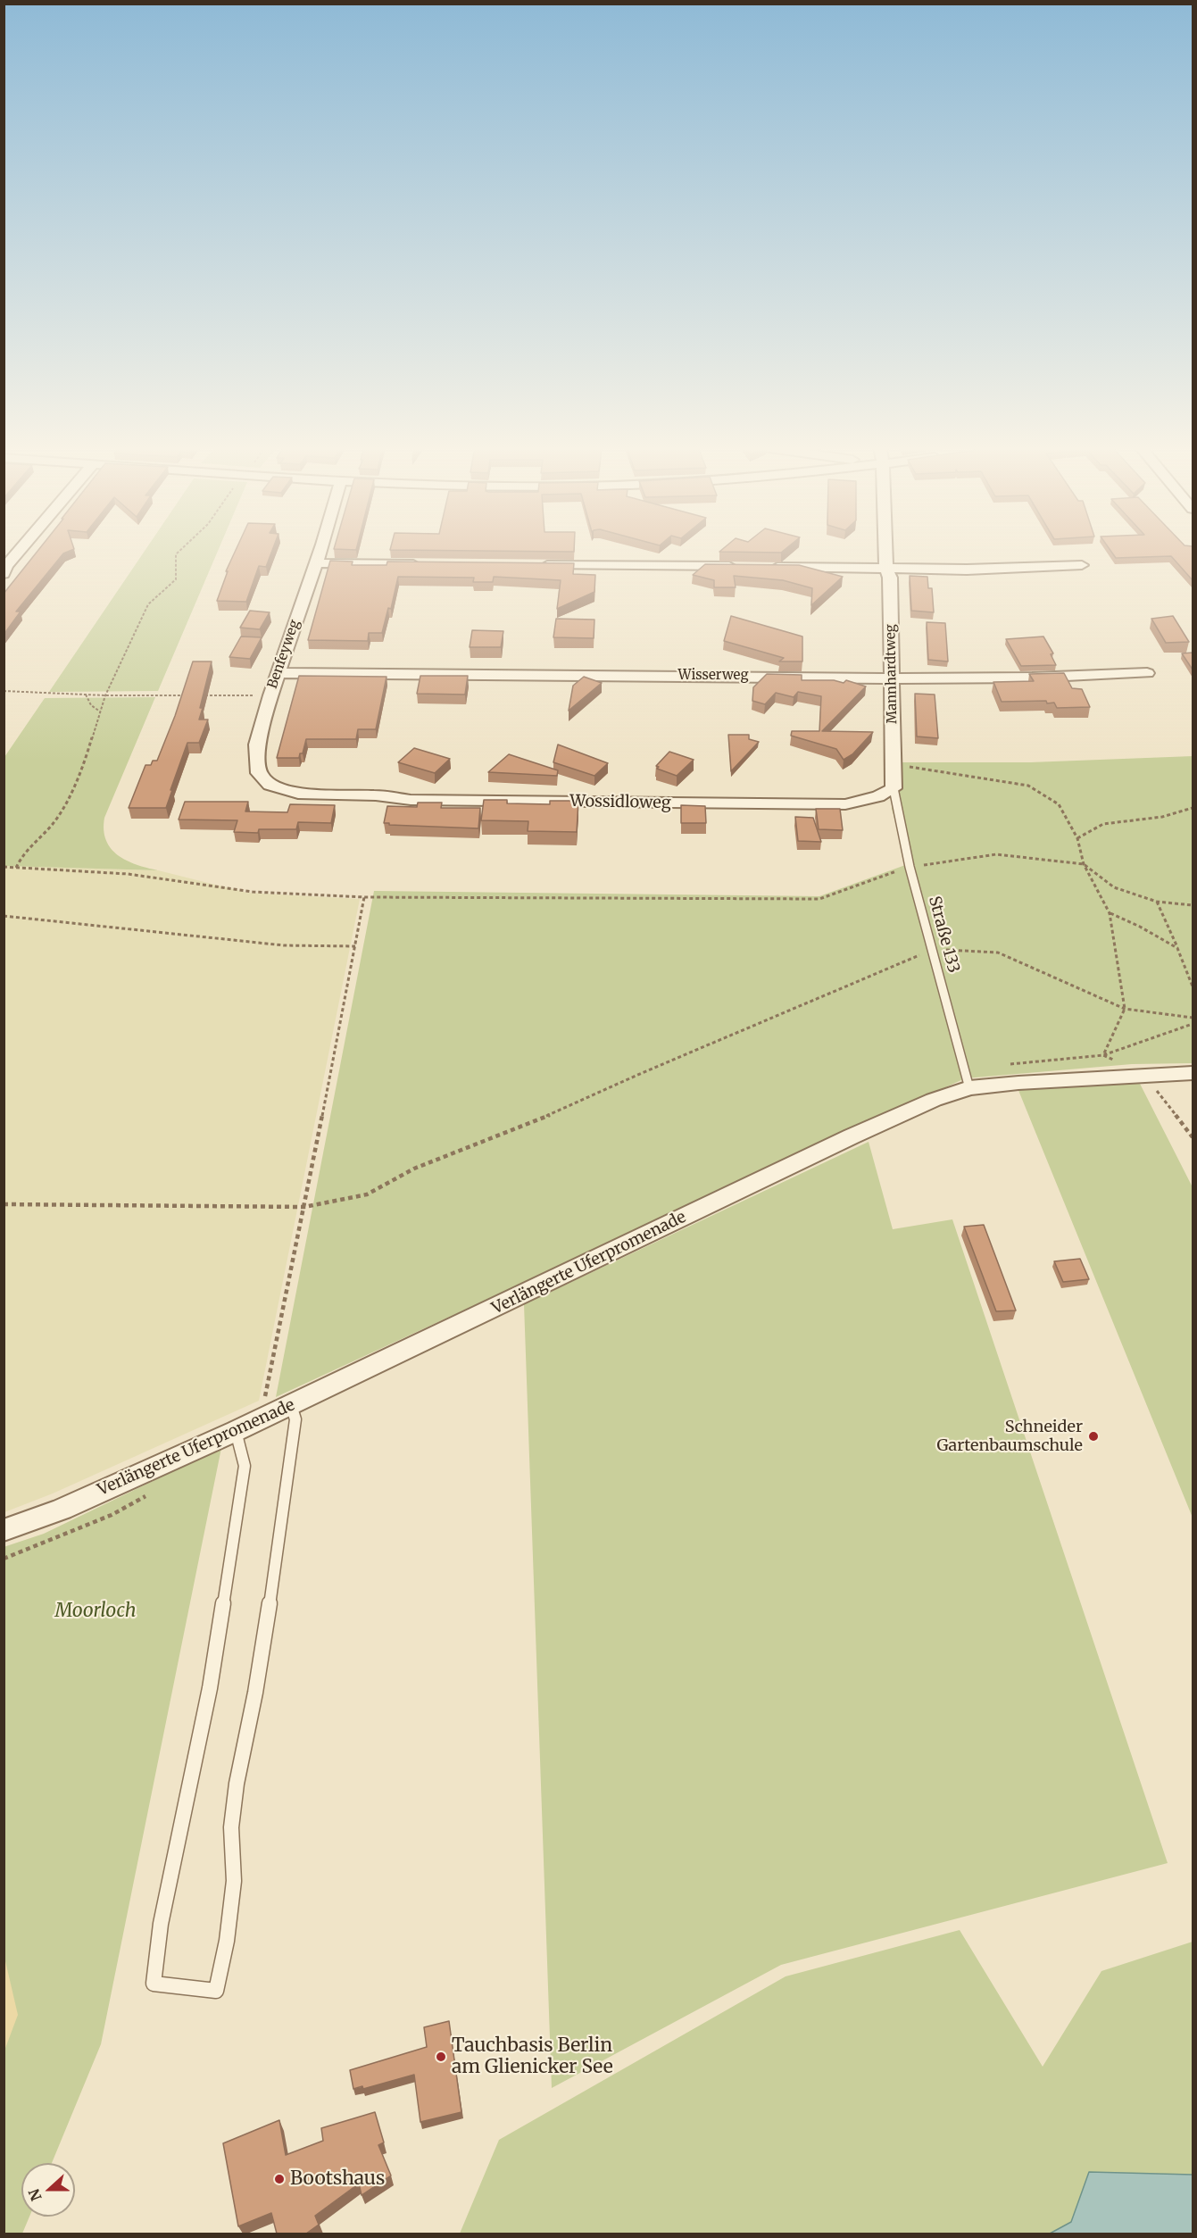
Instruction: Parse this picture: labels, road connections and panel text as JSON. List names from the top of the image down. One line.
{"streets":{"street":["Benfeyweg","Mannhardtweg","Wisserweg","Wossidloweg","Verlängerte Uferpromenade"],"lane":["Straße 133"]},"crossings":[["Benfeyweg","Wisserweg"],["Benfeyweg","Wossidloweg"],["Mannhardtweg","Wisserweg"],["Mannhardtweg","Wossidloweg"],["Mannhardtweg","Straße 133"],["Wossidloweg","Straße 133"],["Straße 133","Verlängerte Uferpromenade"]],"parks":["Moorloch"],"places":["Schneider Gartenbaumschule","Tauchbasis Berlin am Glienicker See","Bootshaus"],"north":"left"}
